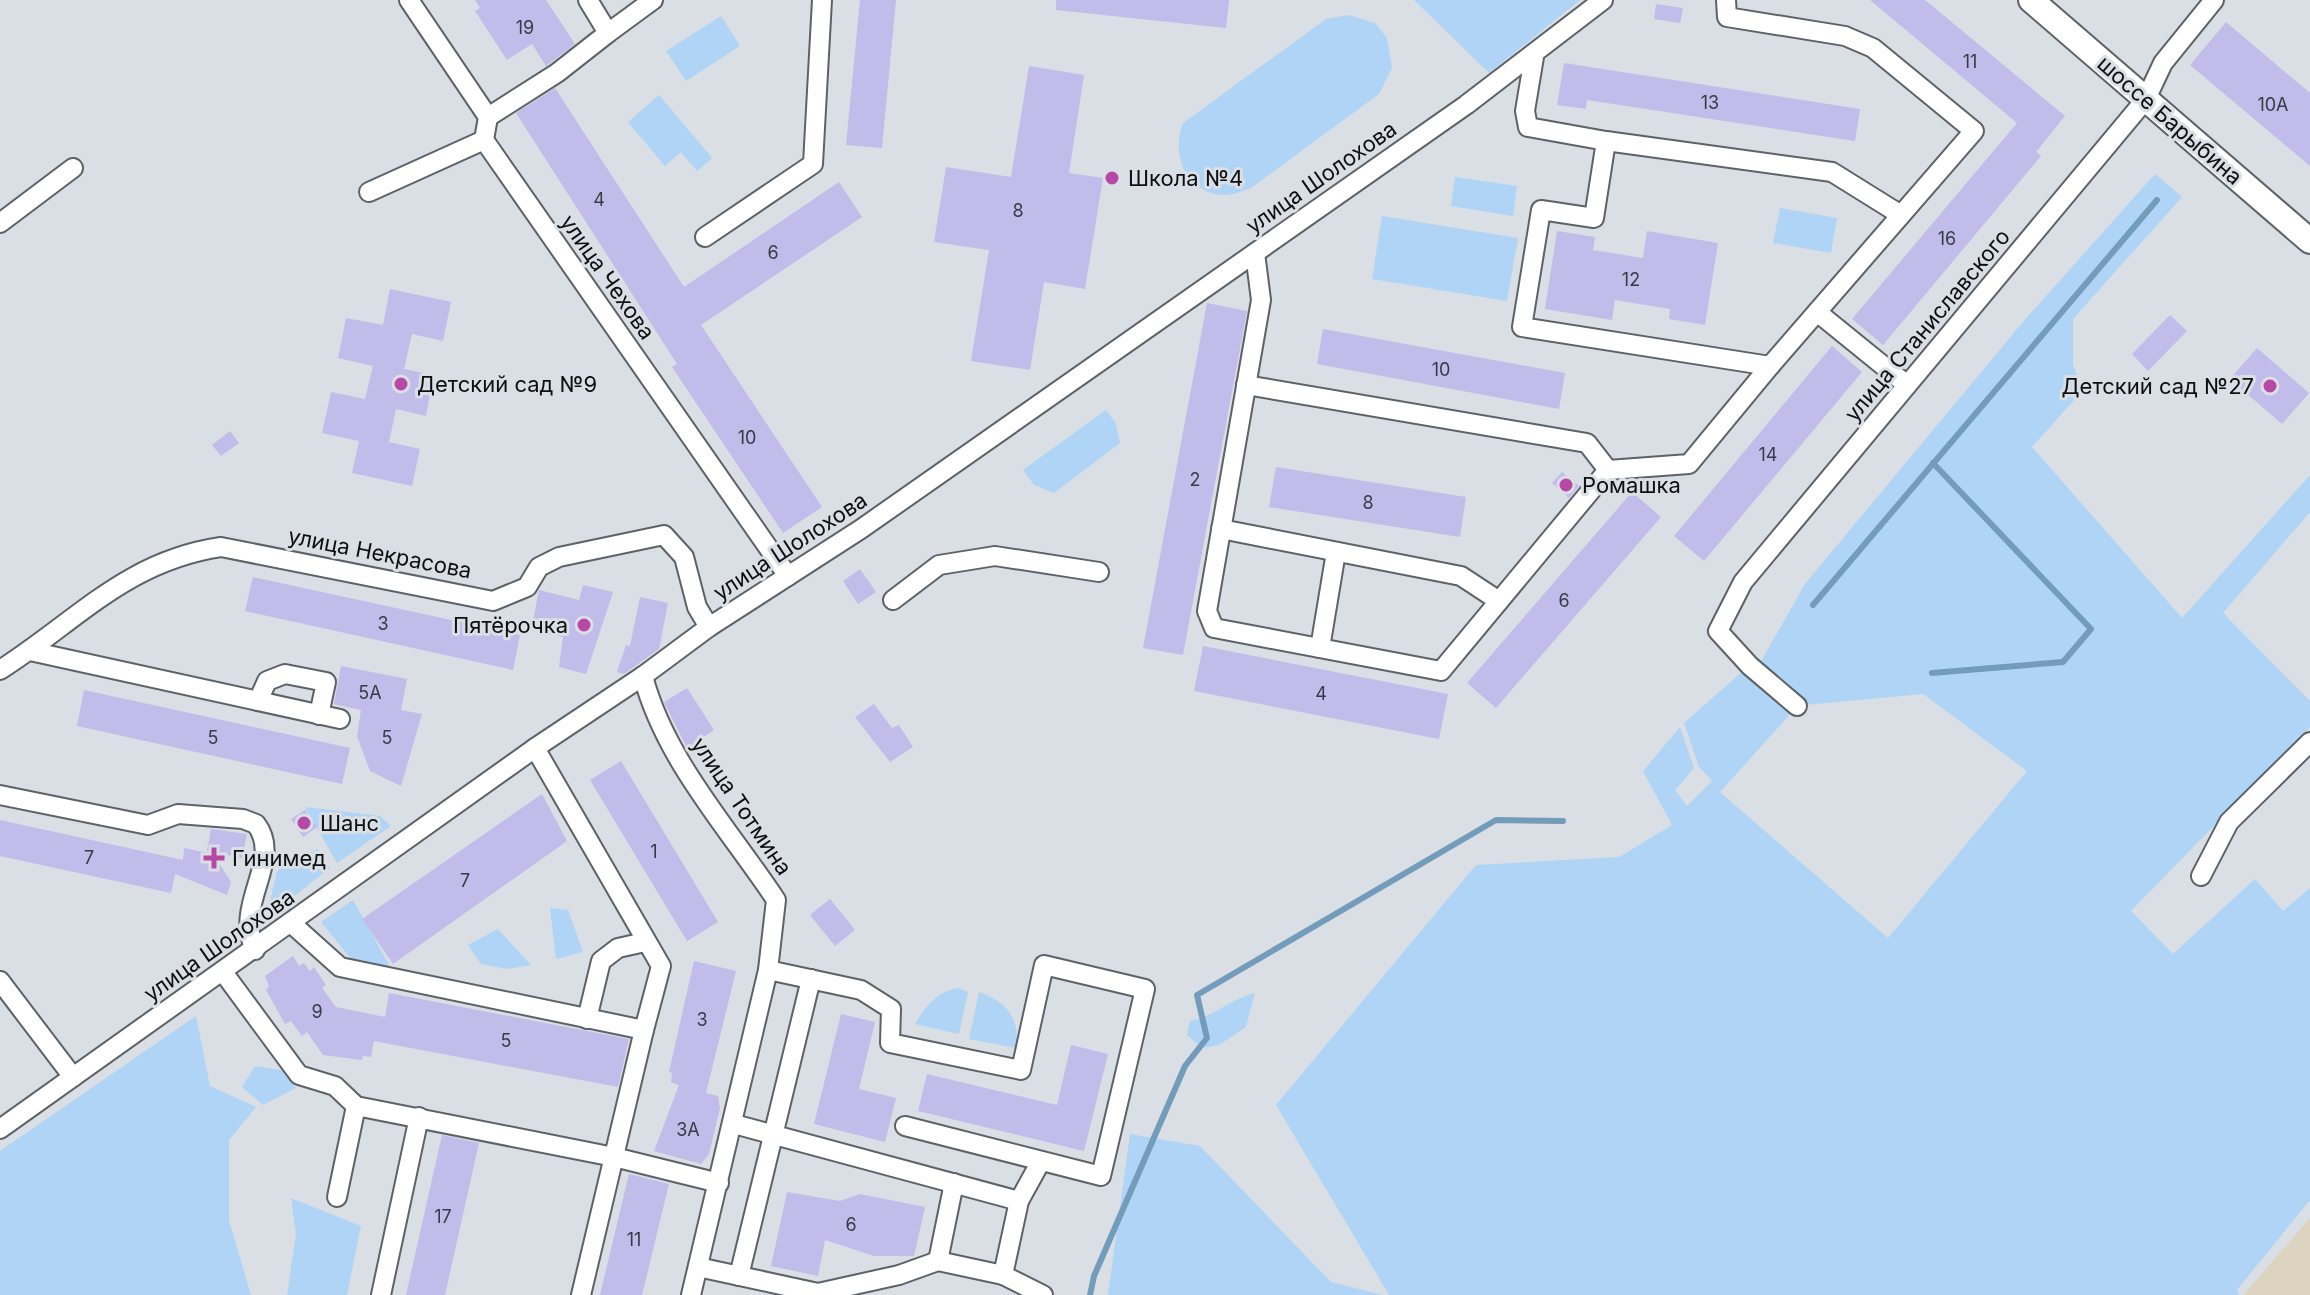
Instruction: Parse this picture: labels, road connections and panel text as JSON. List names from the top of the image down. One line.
{"streets":{"main road":["шоссе Барыбина"],"street":["улица Шолохова","улица Чехова","улица Станиславского","улица Некрасова","улица Тотмина"]},"crossings":[["шоссе Барыбина","улица Станиславского"],["улица Шолохова","улица Чехова"],["улица Шолохова","улица Некрасова"],["улица Шолохова","улица Тотмина"]],"places":{"other":["Школа №4","Детский сад №9","Детский сад №27","Ромашка","Пятёрочка","Шанс"],"health":["Гинимед"]},"house_numbers":["19","11","13","10А","4","8","16","6","12","10","10","14","2","8","6","3","5А","4","5","5","1","7","7","9","3","5","3А","17","6","11"]}
